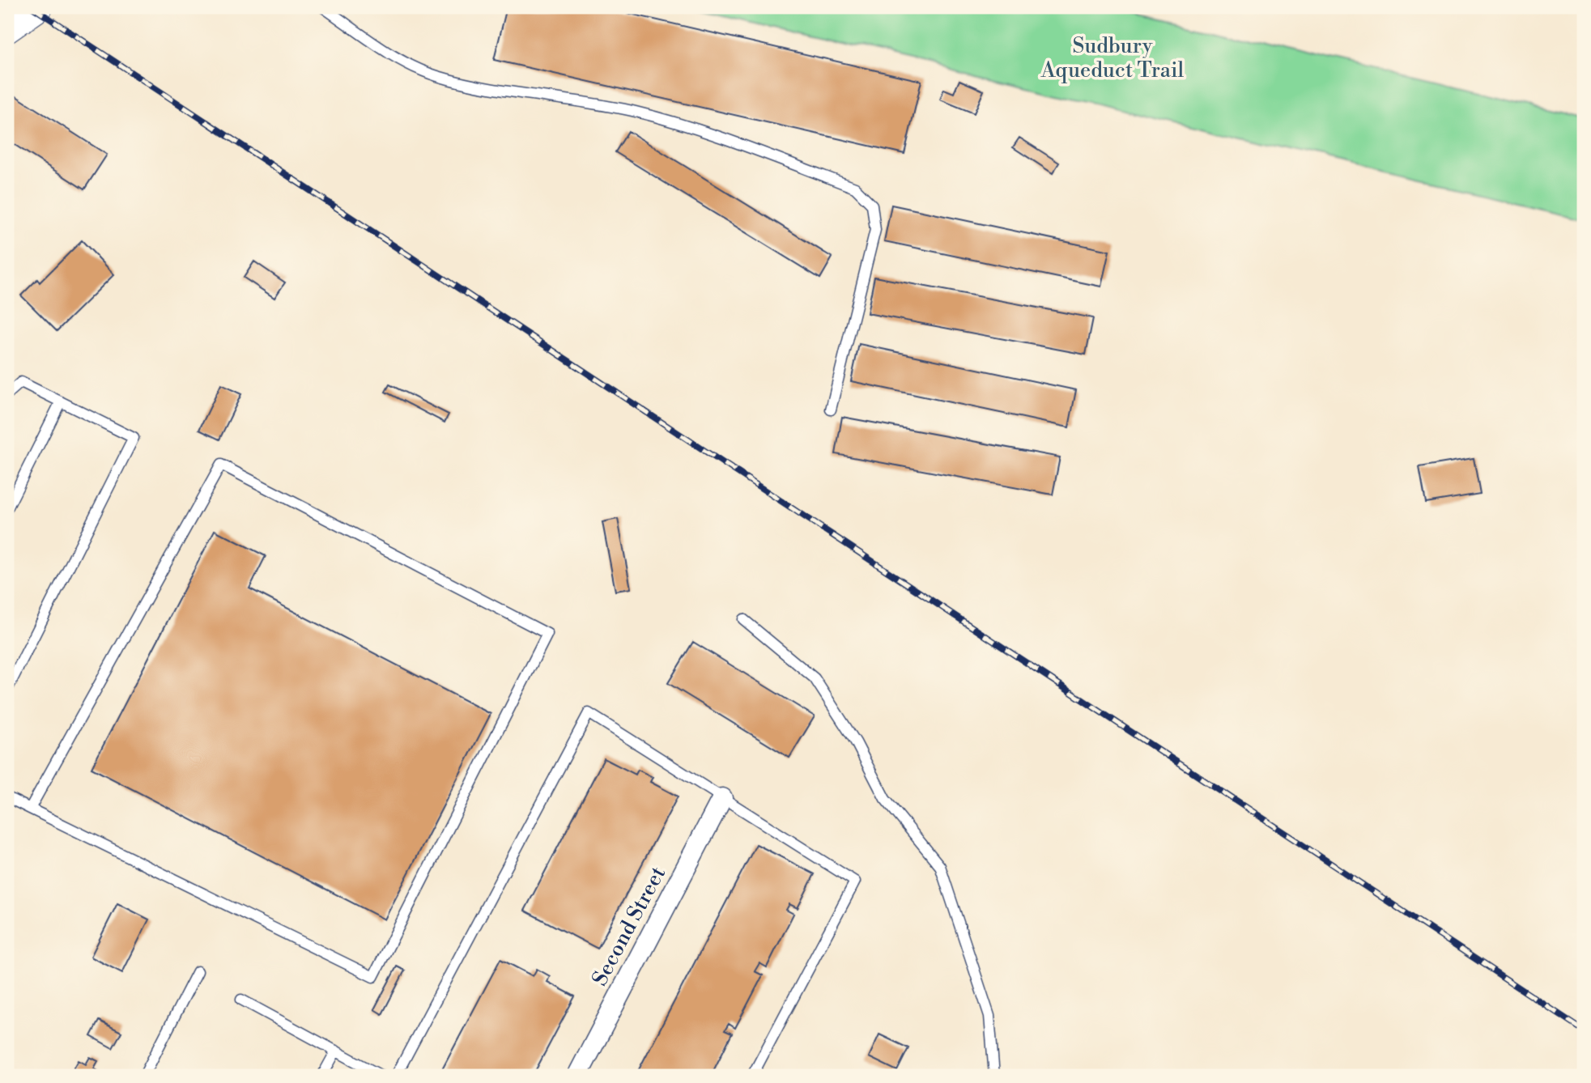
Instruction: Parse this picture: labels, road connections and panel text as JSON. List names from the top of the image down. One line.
{"streets":{"street":["Second Street"]},"parks":["Sudbury Aqueduct Trail"]}
